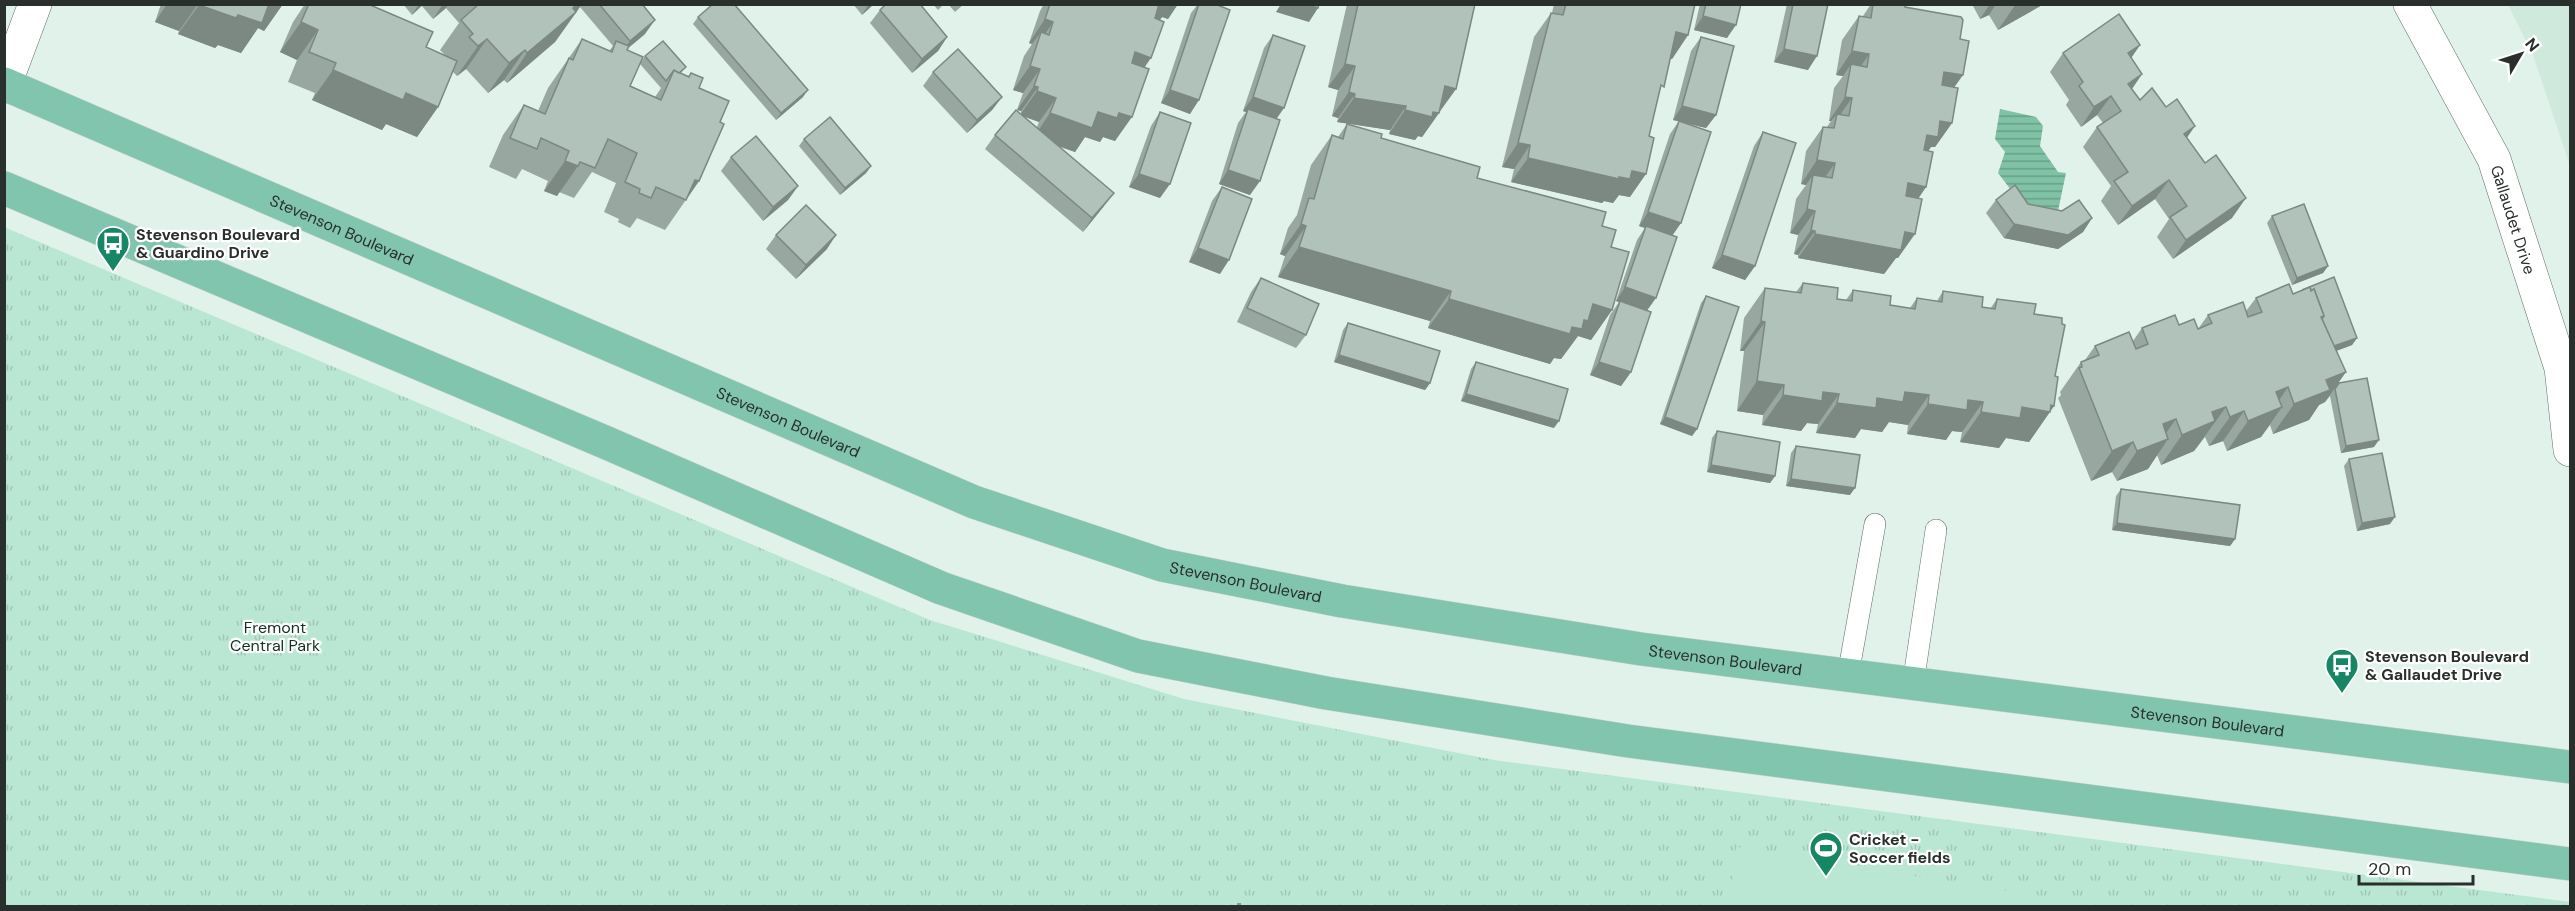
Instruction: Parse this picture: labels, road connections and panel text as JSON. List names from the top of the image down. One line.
{"streets":{"main road":["Stevenson Boulevard"],"street":["Gallaudet Drive"]},"parks":["Fremont Central Park"],"places":{"bus stop":["Stevenson Boulevard & Guardino Drive","Stevenson Boulevard & Gallaudet Drive"],"sports":["Cricket - Soccer fields"]},"scale_bar":"20 m","north":"top right"}
